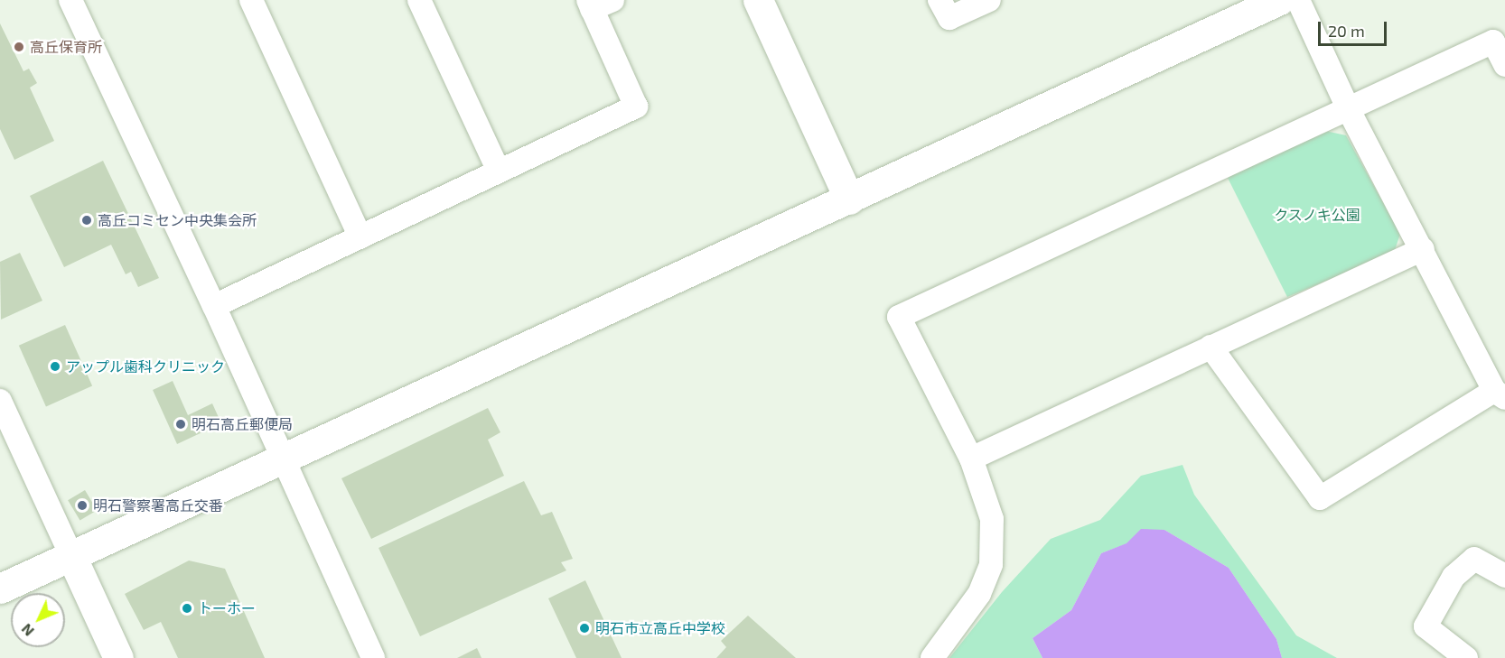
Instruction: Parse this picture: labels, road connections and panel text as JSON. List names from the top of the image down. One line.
{"parks":["クスノキ公園"],"places":["高丘保育所","高丘コミセン中央集会所","アップル歯科クリニック","明石高丘郵便局","明石警察署高丘交番","トーホー","明石市立高丘中学校"],"scale_bar":"20 m","north":"bottom left"}
